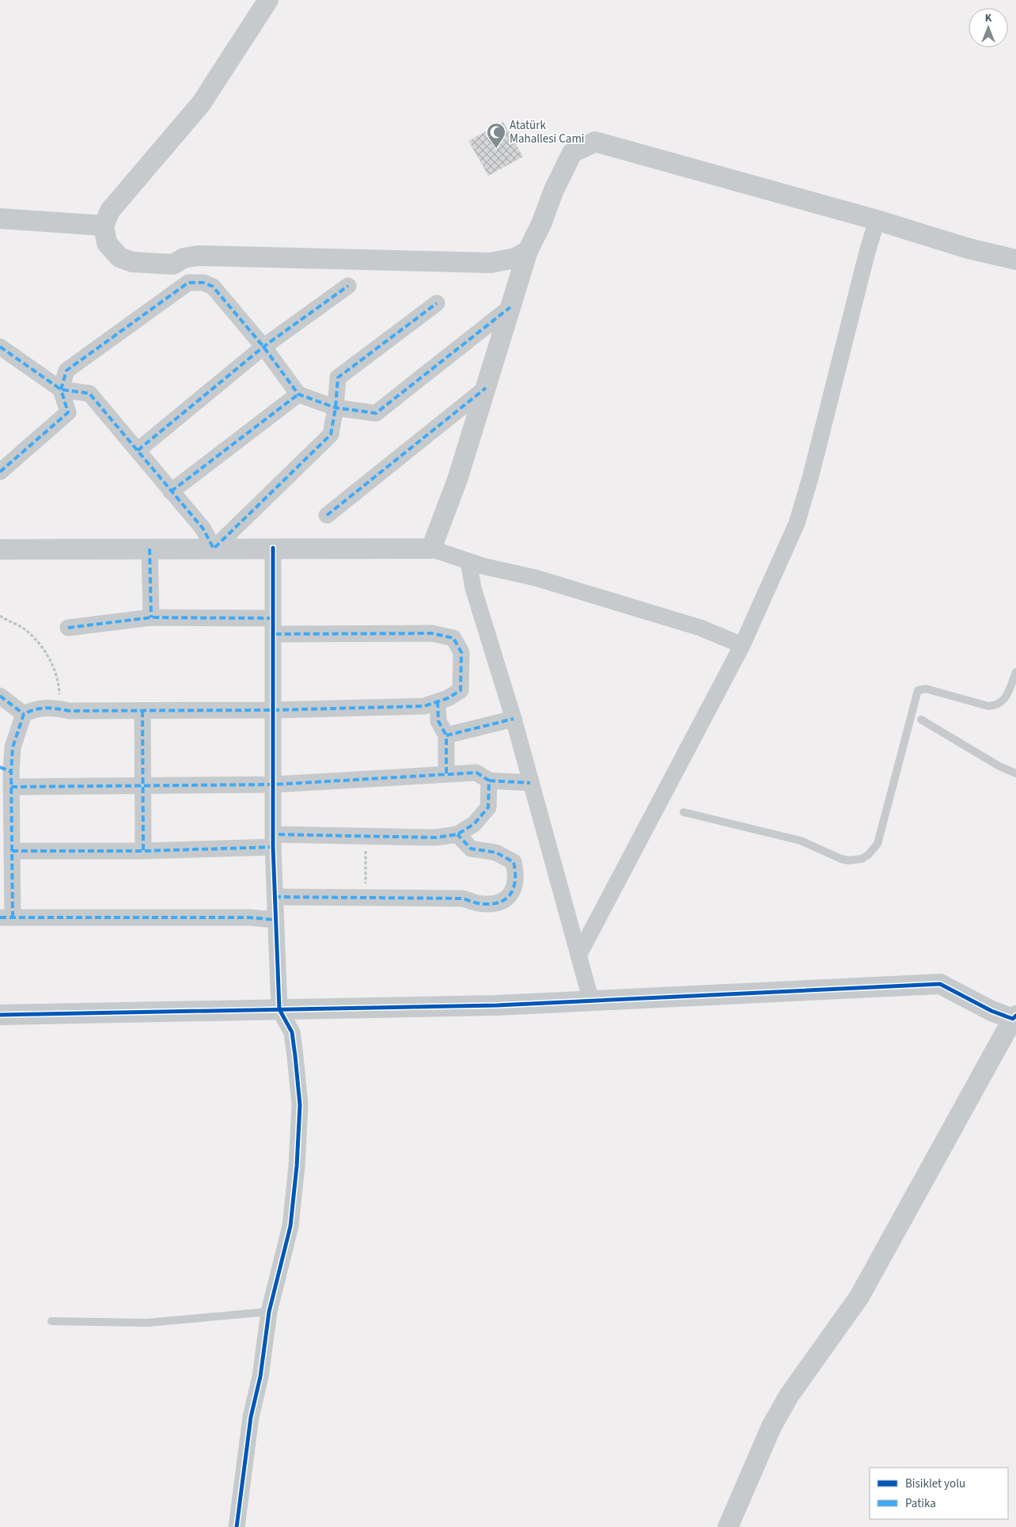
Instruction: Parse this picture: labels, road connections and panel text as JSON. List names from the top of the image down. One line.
{"places":{"mosque":["Atatürk Mahallesi Cami"]},"legend":["Bisiklet yolu","Patika"],"north":"top"}
